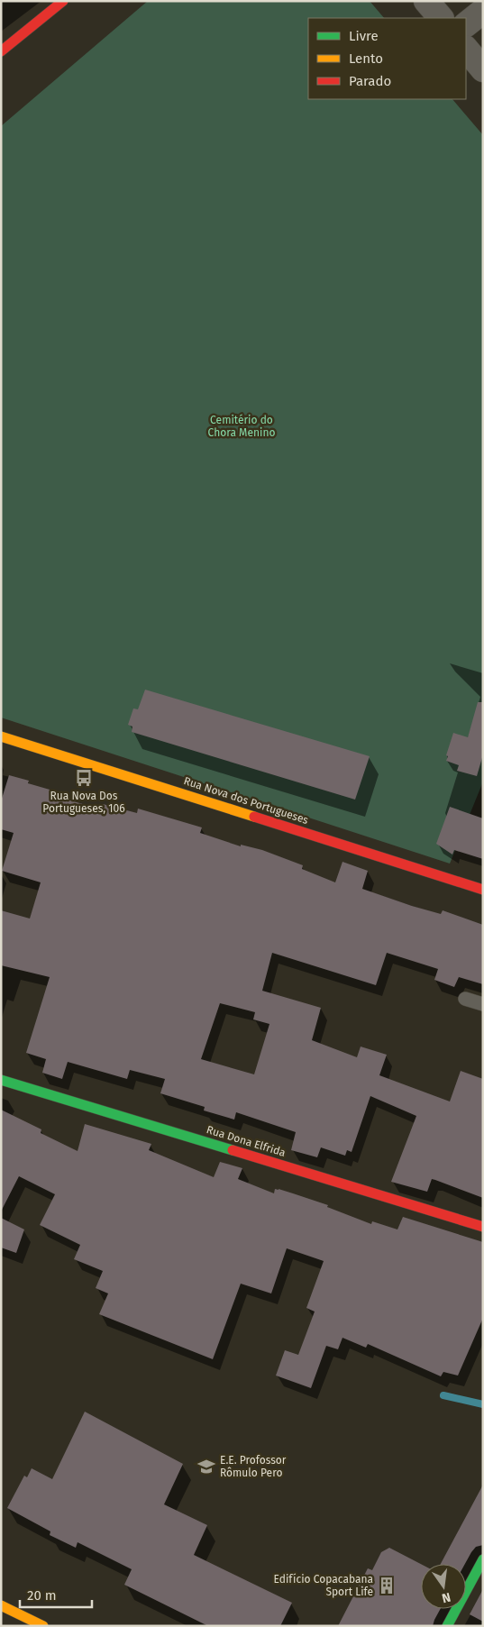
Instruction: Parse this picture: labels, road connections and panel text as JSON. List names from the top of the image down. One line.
{"streets":{"street":["Rua Nova dos Portugueses","Rua Dona Elfrida"]},"parks":["Cemitério do Chora Menino"],"places":{"bus stop":["Rua Nova Dos Portugueses, 106"],"school or university":["E.E. Profossor Rômulo Pero"],"building":["Edifício Copacabana Sport Life"]},"legend":["Livre","Lento","Parado"],"scale_bar":"20 m","north":"bottom"}
